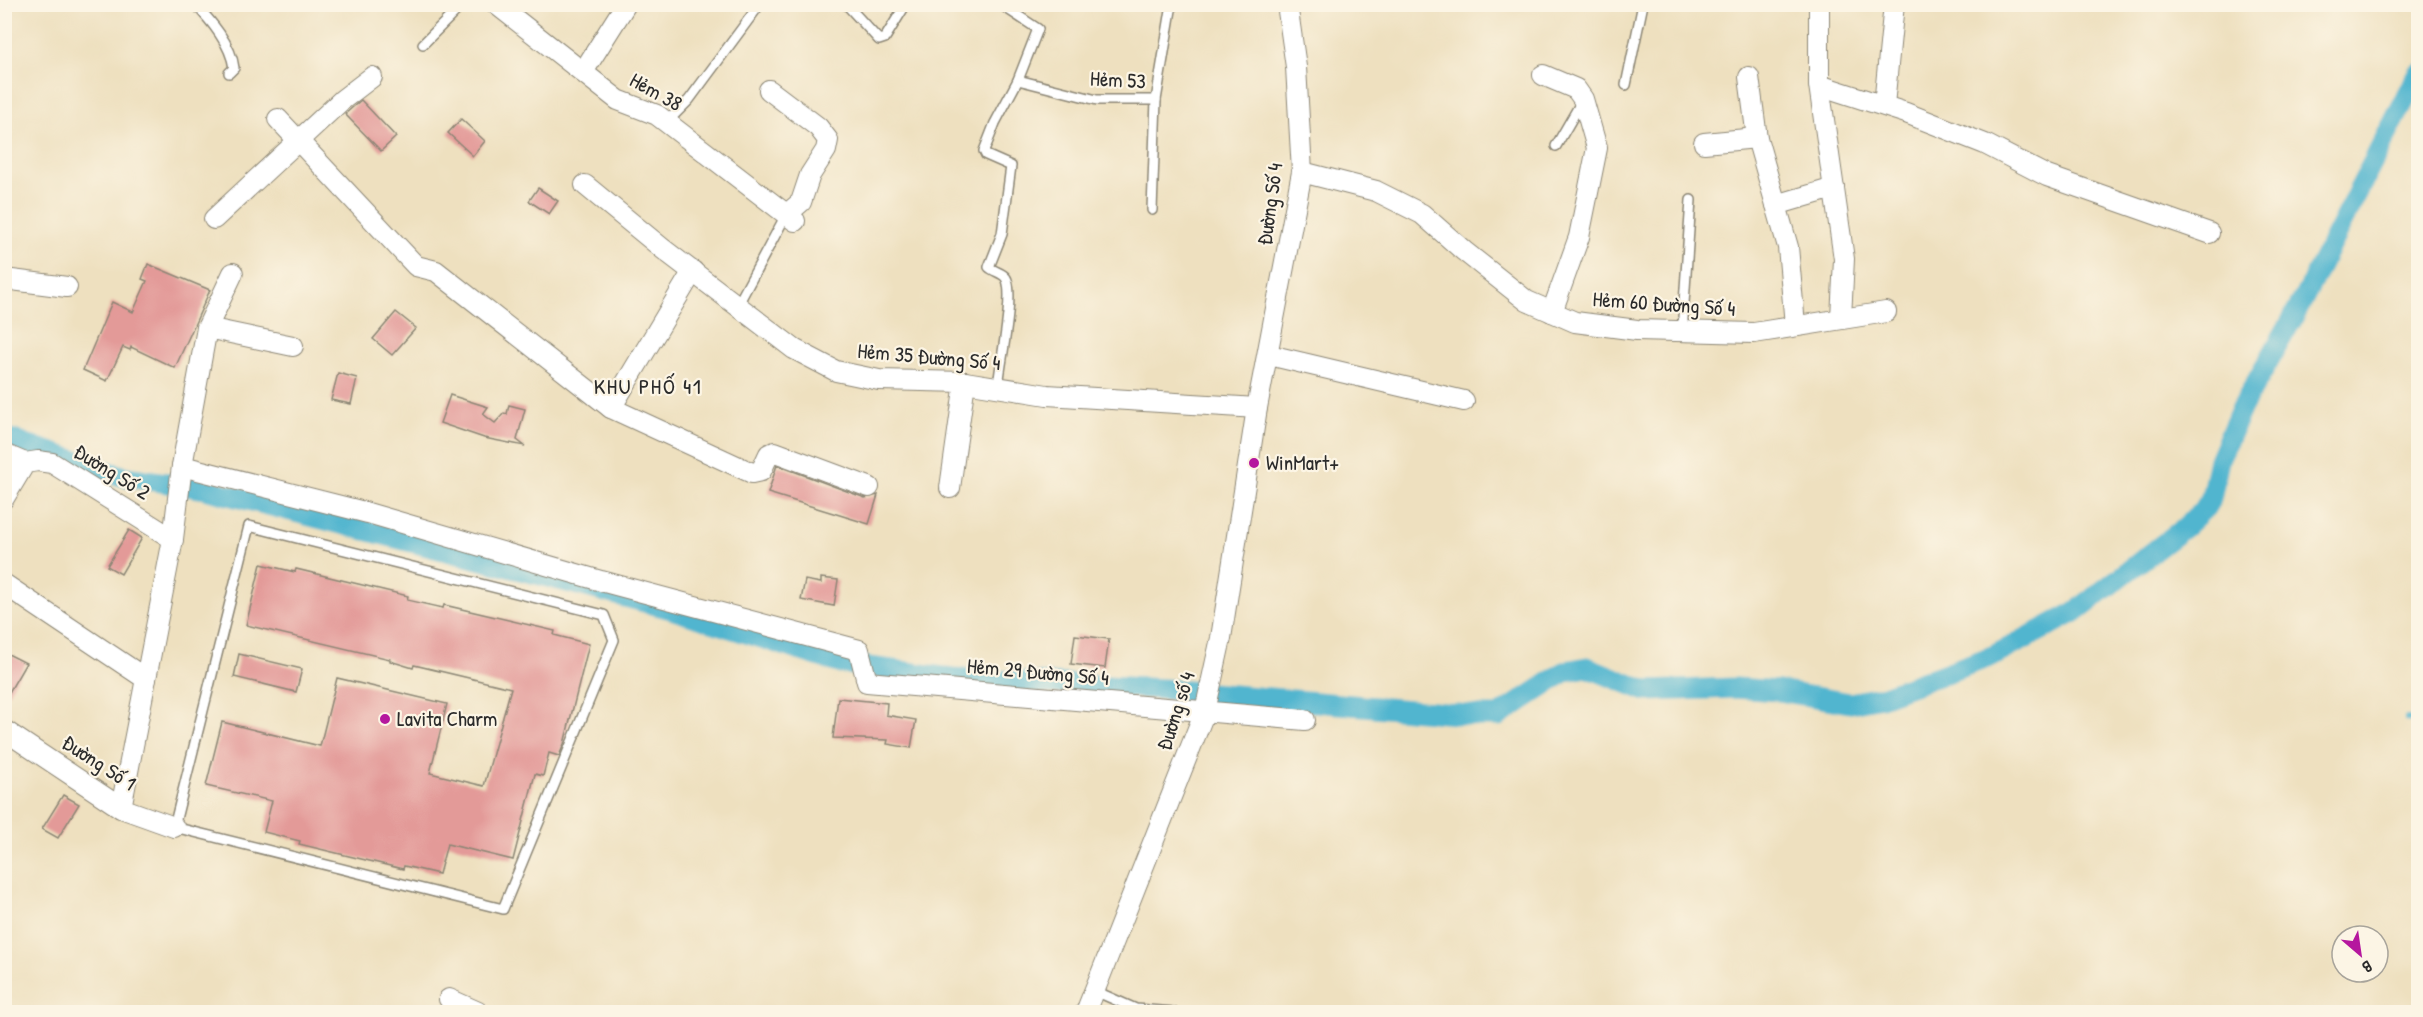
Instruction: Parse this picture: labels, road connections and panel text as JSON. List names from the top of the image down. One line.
{"streets":{"street":["Hẻm 38","Đường Số 4","Hẻm 60 Đường Số 4","Hẻm 35 Đường Số 4","Đường Số 2","Hẻm 29 Đường Số 4","Đường số 4","Đường Số 1"],"lane":["Hẻm 53"]},"crossings":[["Đường Số 4","Hẻm 60 Đường Số 4"],["Đường Số 4","Hẻm 35 Đường Số 4"],["Đường Số 4","Đường số 4"],["Hẻm 35 Đường Số 4","Đường số 4"],["Hẻm 29 Đường Số 4","Đường số 4"]],"districts":["KHU PHỐ 41"],"places":["WinMart+","Lavita Charm"],"north":"bottom right"}
